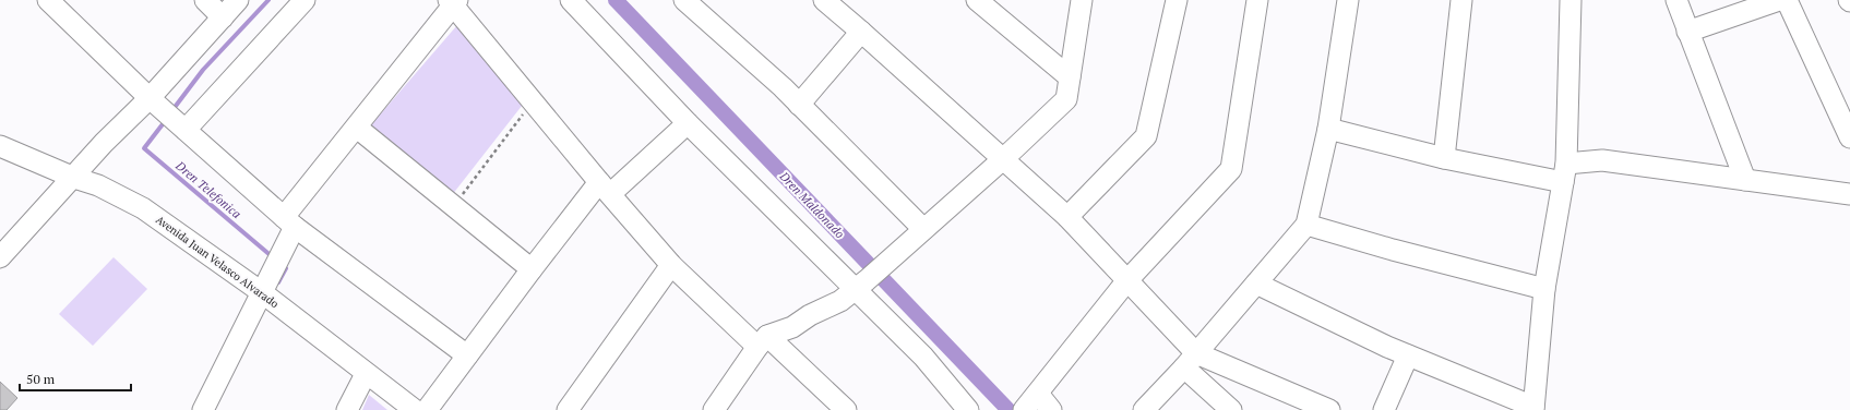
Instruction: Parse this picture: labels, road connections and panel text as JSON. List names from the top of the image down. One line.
{"streets":{"street":["Avenida Juan Velasco Alvarado"]},"water":["Dren Telefonica","Dren Maldonado"],"scale_bar":"50 m"}
